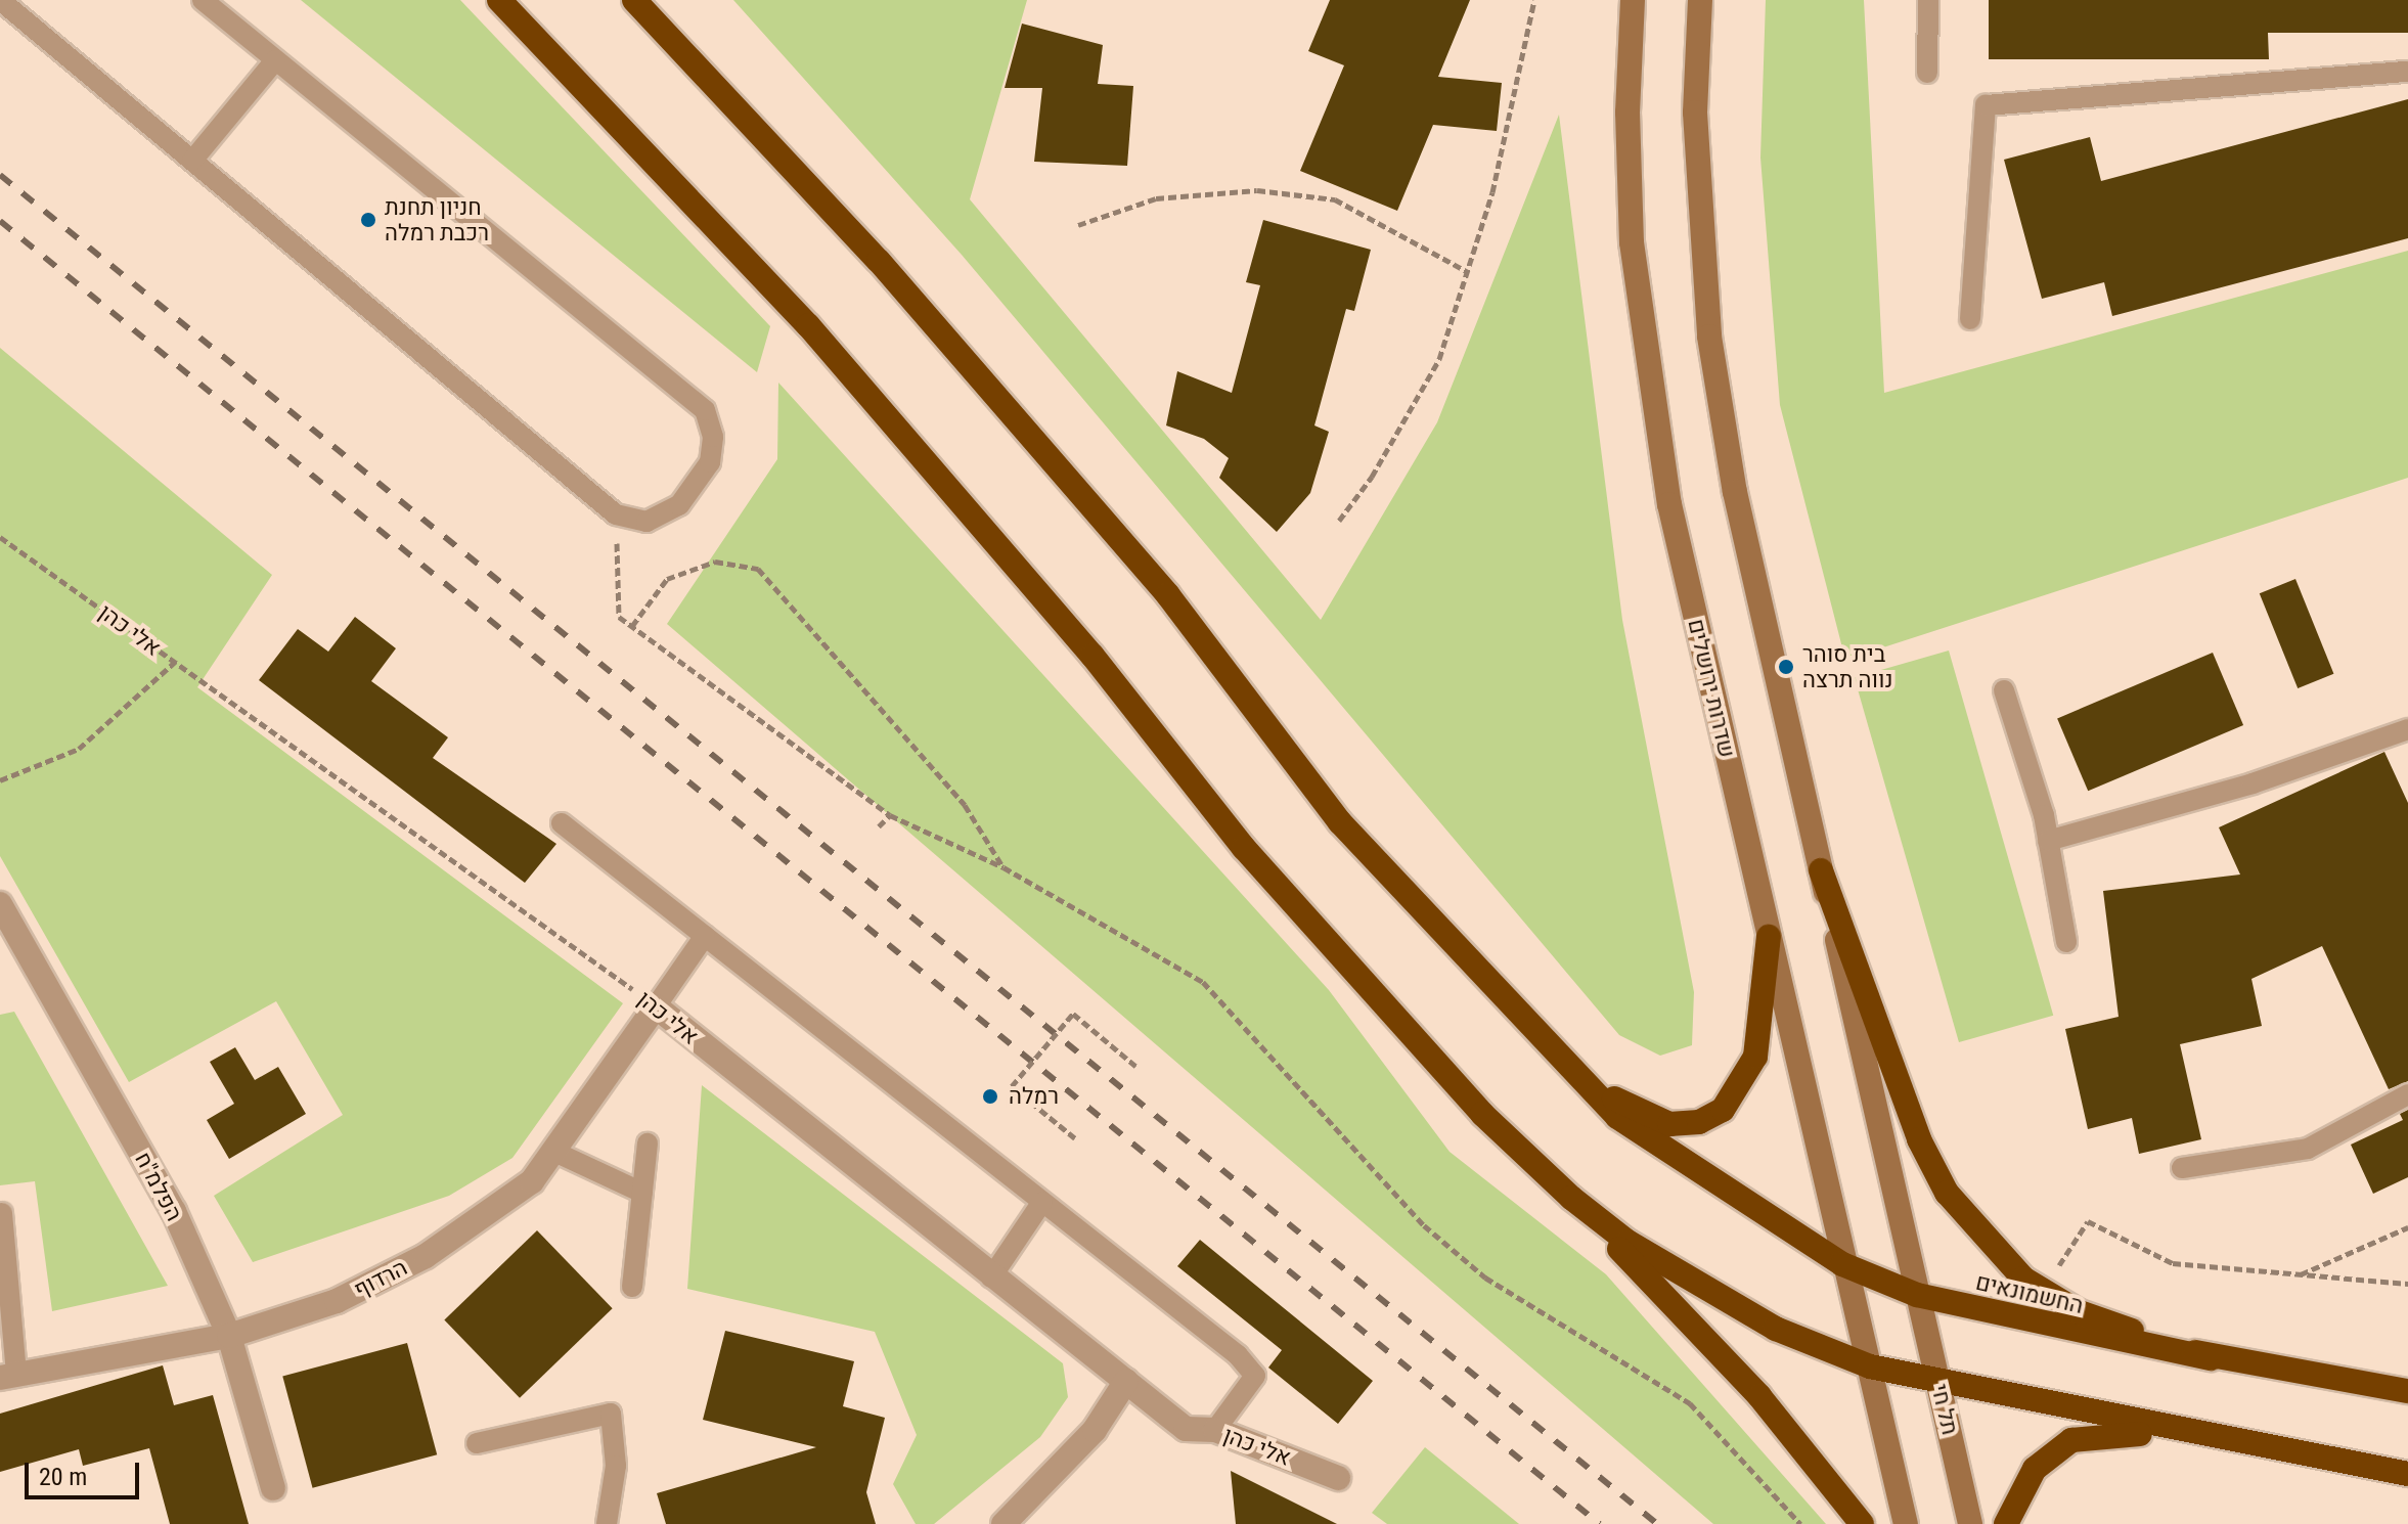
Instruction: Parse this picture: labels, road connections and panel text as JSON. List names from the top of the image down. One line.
{"streets":{"highway":["החשמונאים"],"main road":["שדרות ירושלים","תל חי"],"street":["אלי כהן","הפלמ\"ח","הרדוף"]},"crossings":[["אלי כהן","הרדוף"],["שדרות ירושלים","החשמונאים"],["הפלמ\"ח","הרדוף"],["החשמונאים","תל חי"]],"places":["חניון תחנת רכבת רמלה","בית סוהר נווה תרצה","רמלה"],"scale_bar":"20 m"}
